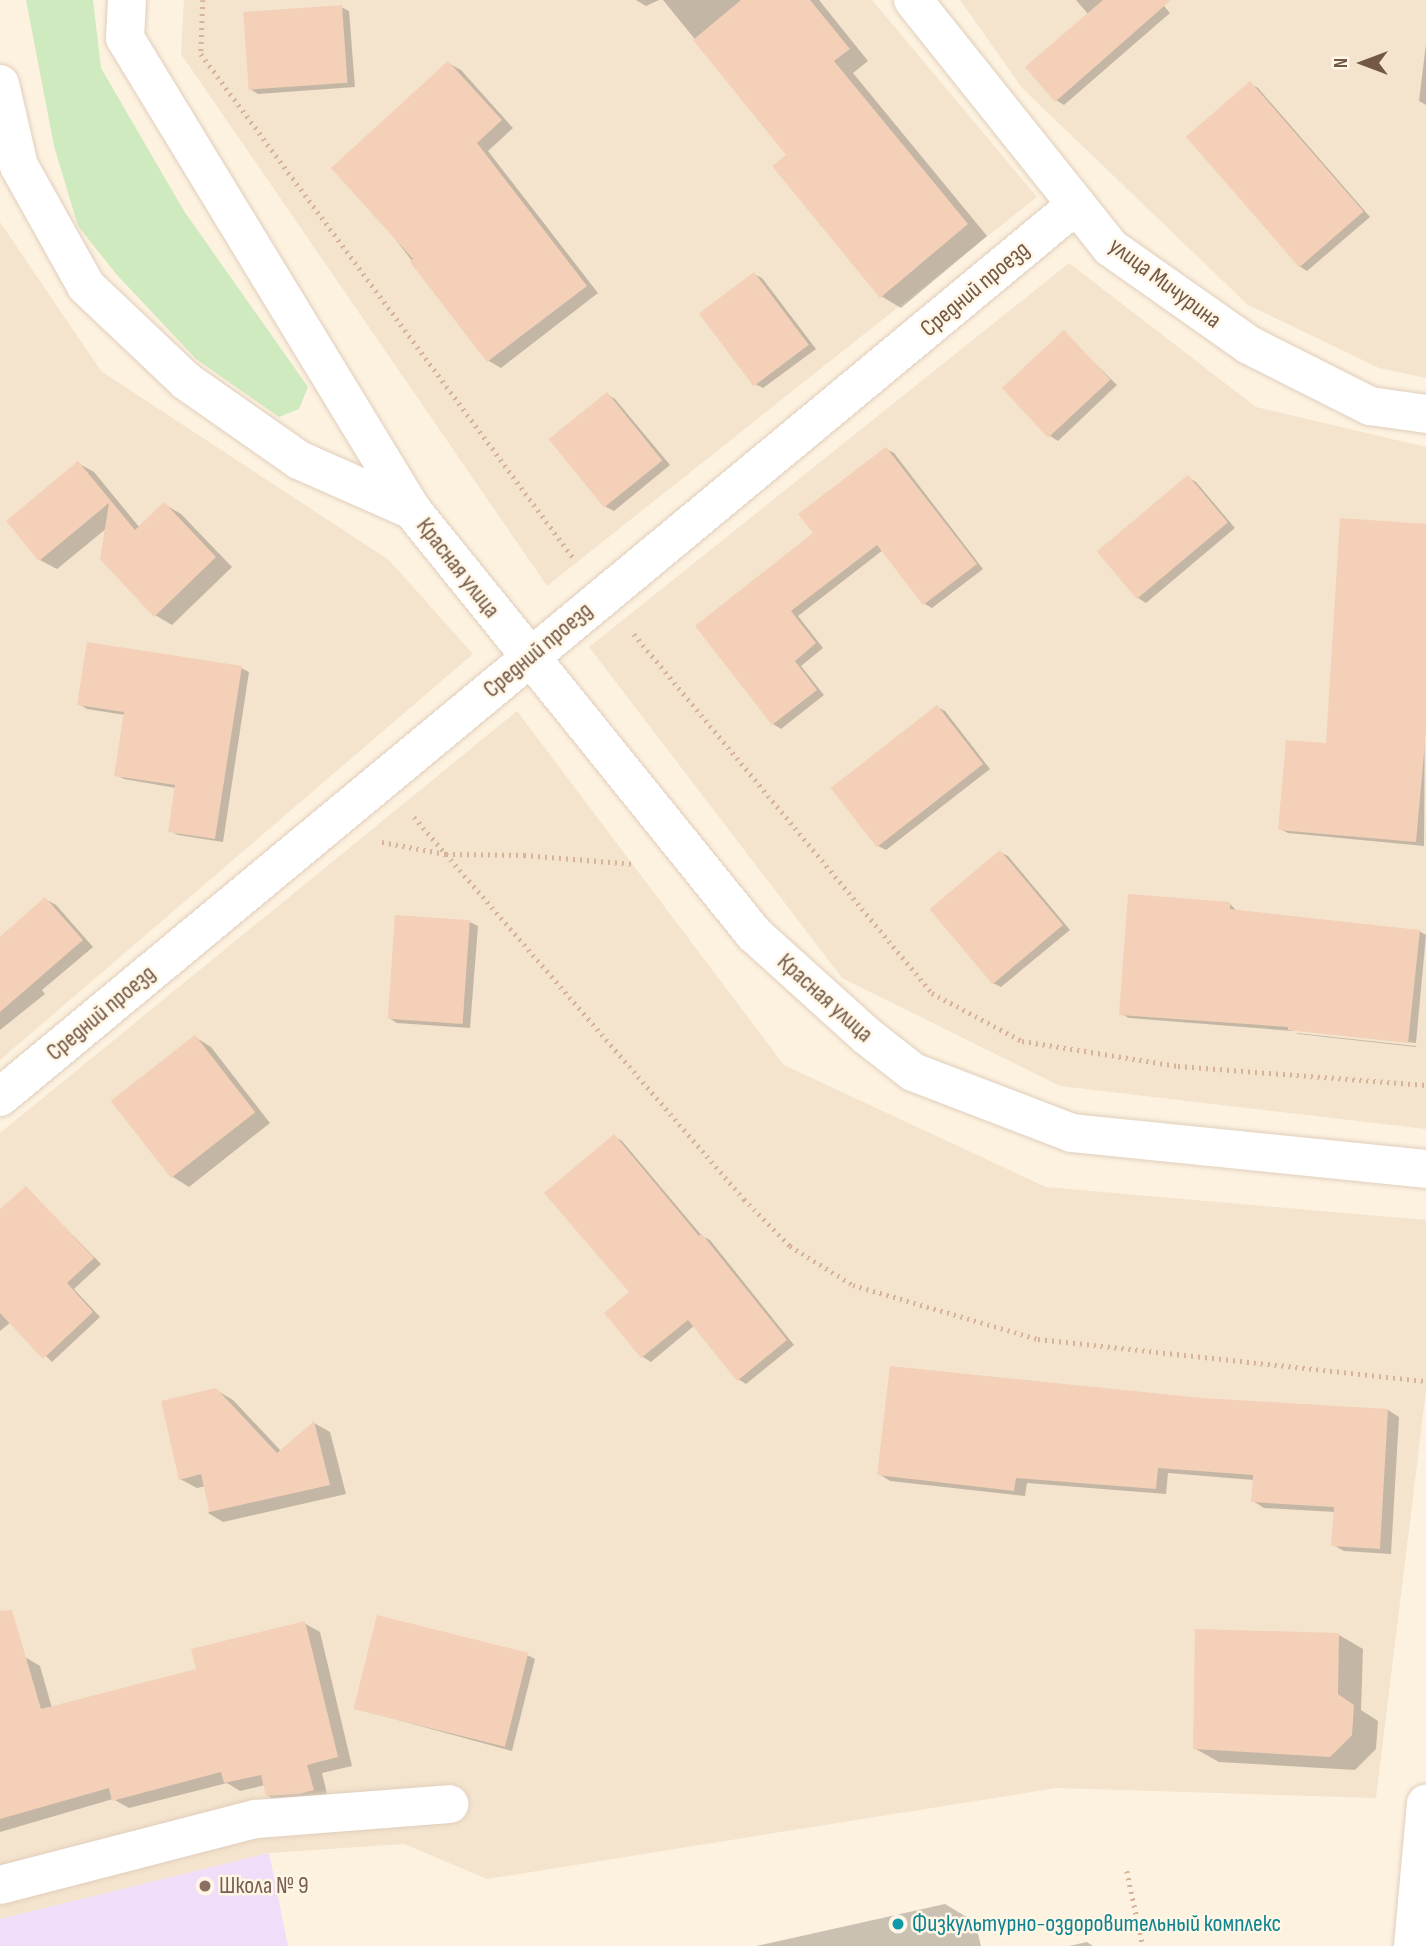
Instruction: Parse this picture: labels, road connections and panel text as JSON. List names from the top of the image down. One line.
{"streets":{"street":["улица Мичурина","Средний проезд","Красная улица"]},"crossings":[["улица Мичурина","Средний проезд"],["Средний проезд","Красная улица"]],"places":["Школа № 9","Физкультурно-оздоровительный комплекс"],"north":"left"}
